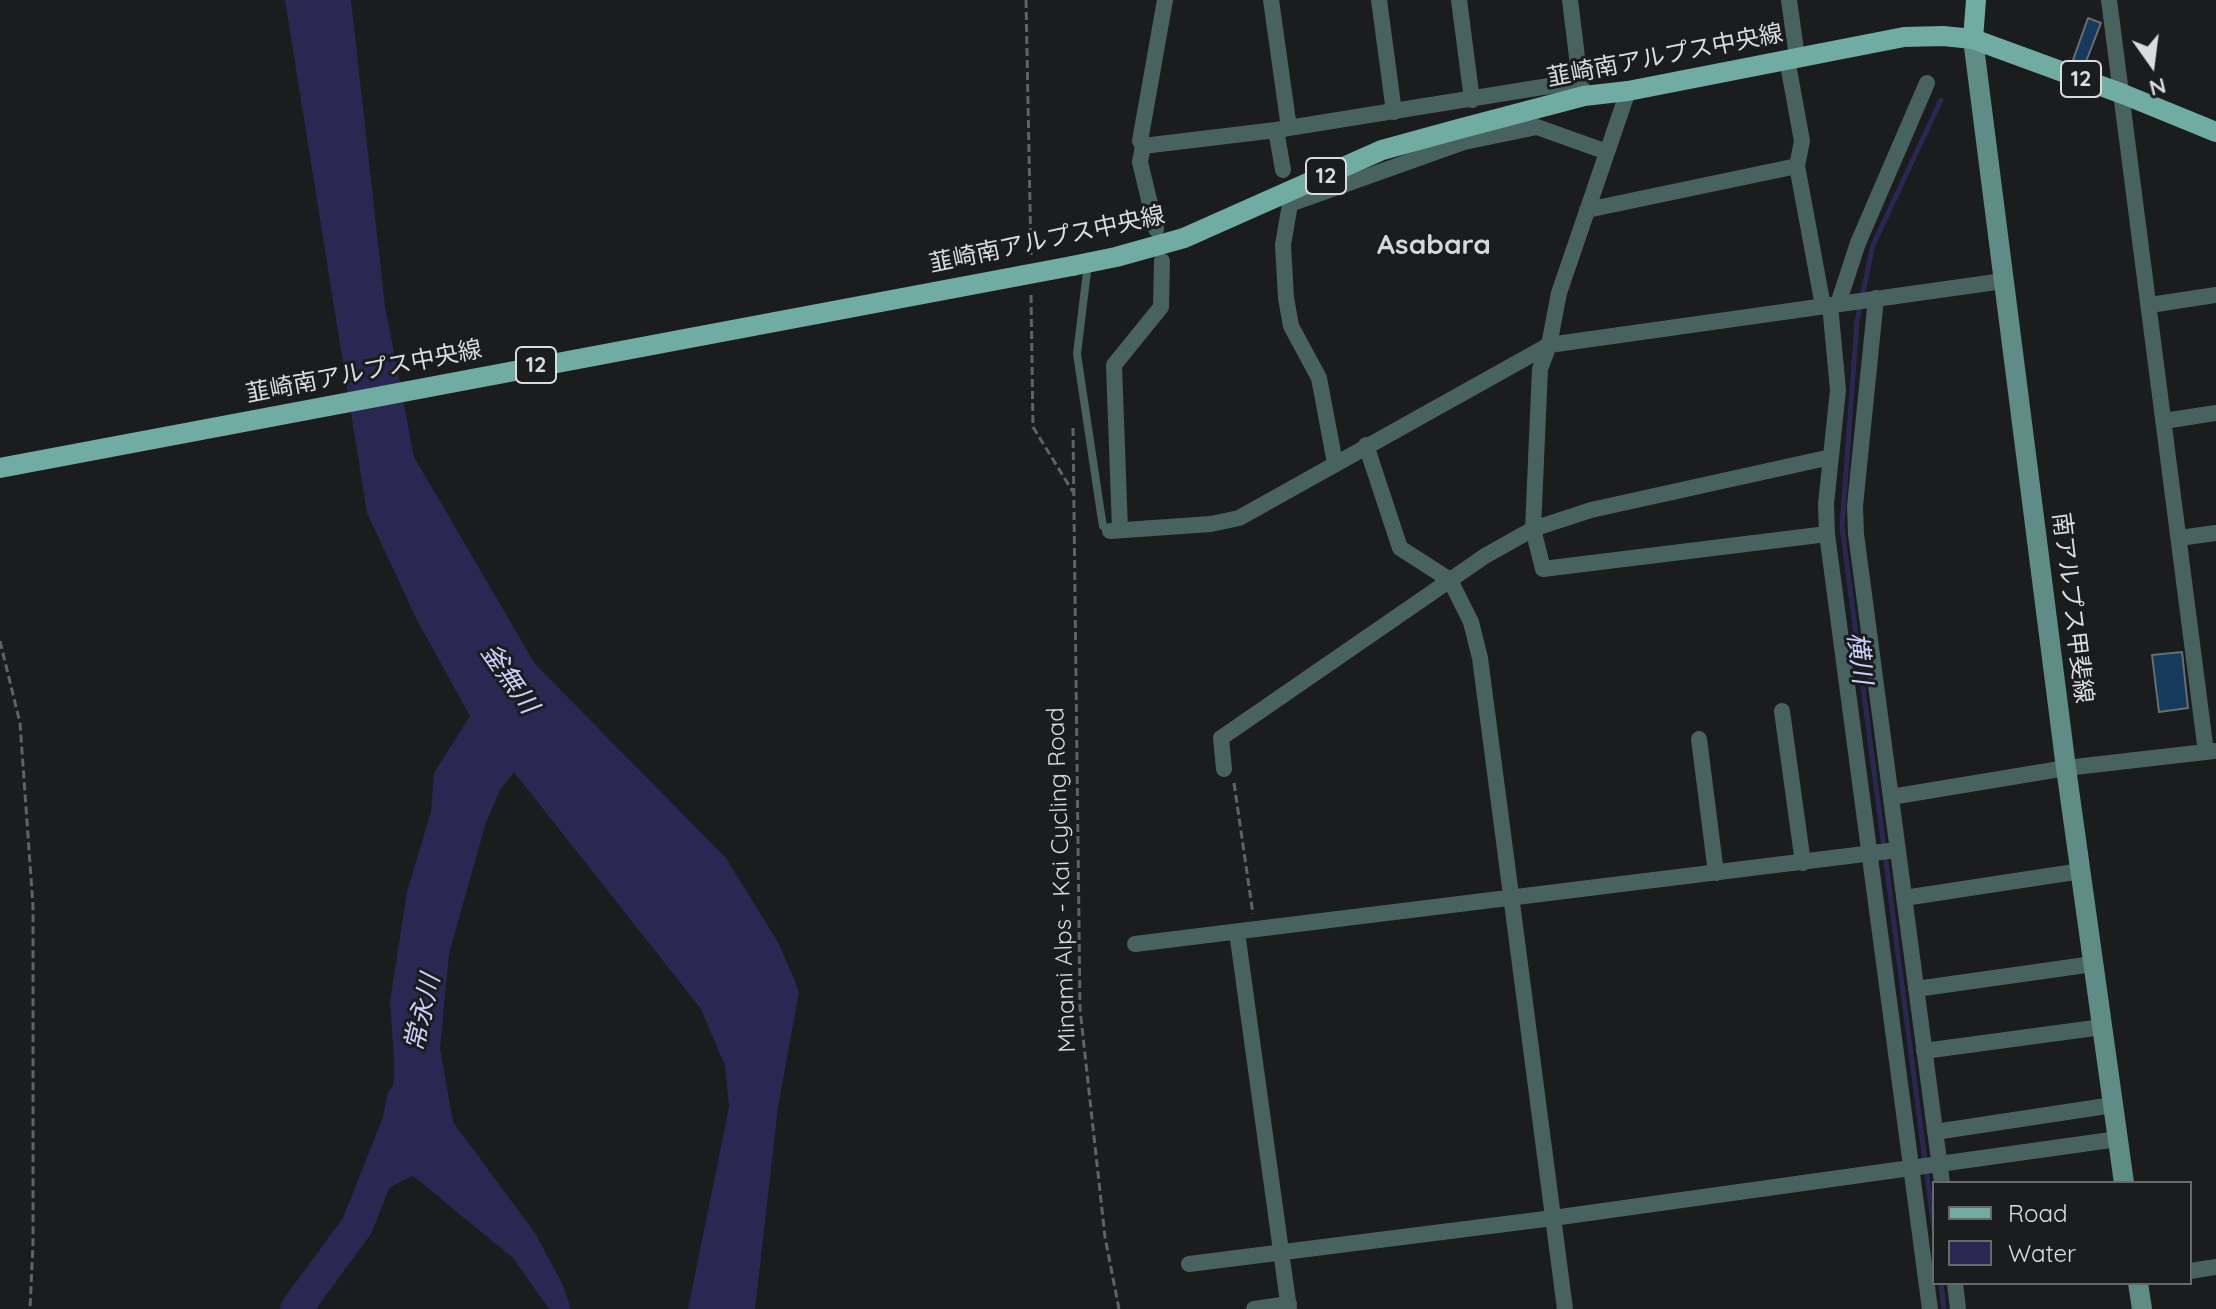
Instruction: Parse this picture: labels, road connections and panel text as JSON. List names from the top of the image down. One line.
{"streets":{"main road":["韮崎南アルプス中央線","12","南アルプス甲斐線"],"path":["Minami Alps - Kai Cycling Road"]},"crossings":[["韮崎南アルプス中央線","南アルプス甲斐線"]],"districts":["Asabara"],"water":["横川","釜無川","常永川"],"legend":["Road","Water"],"north":"bottom"}
